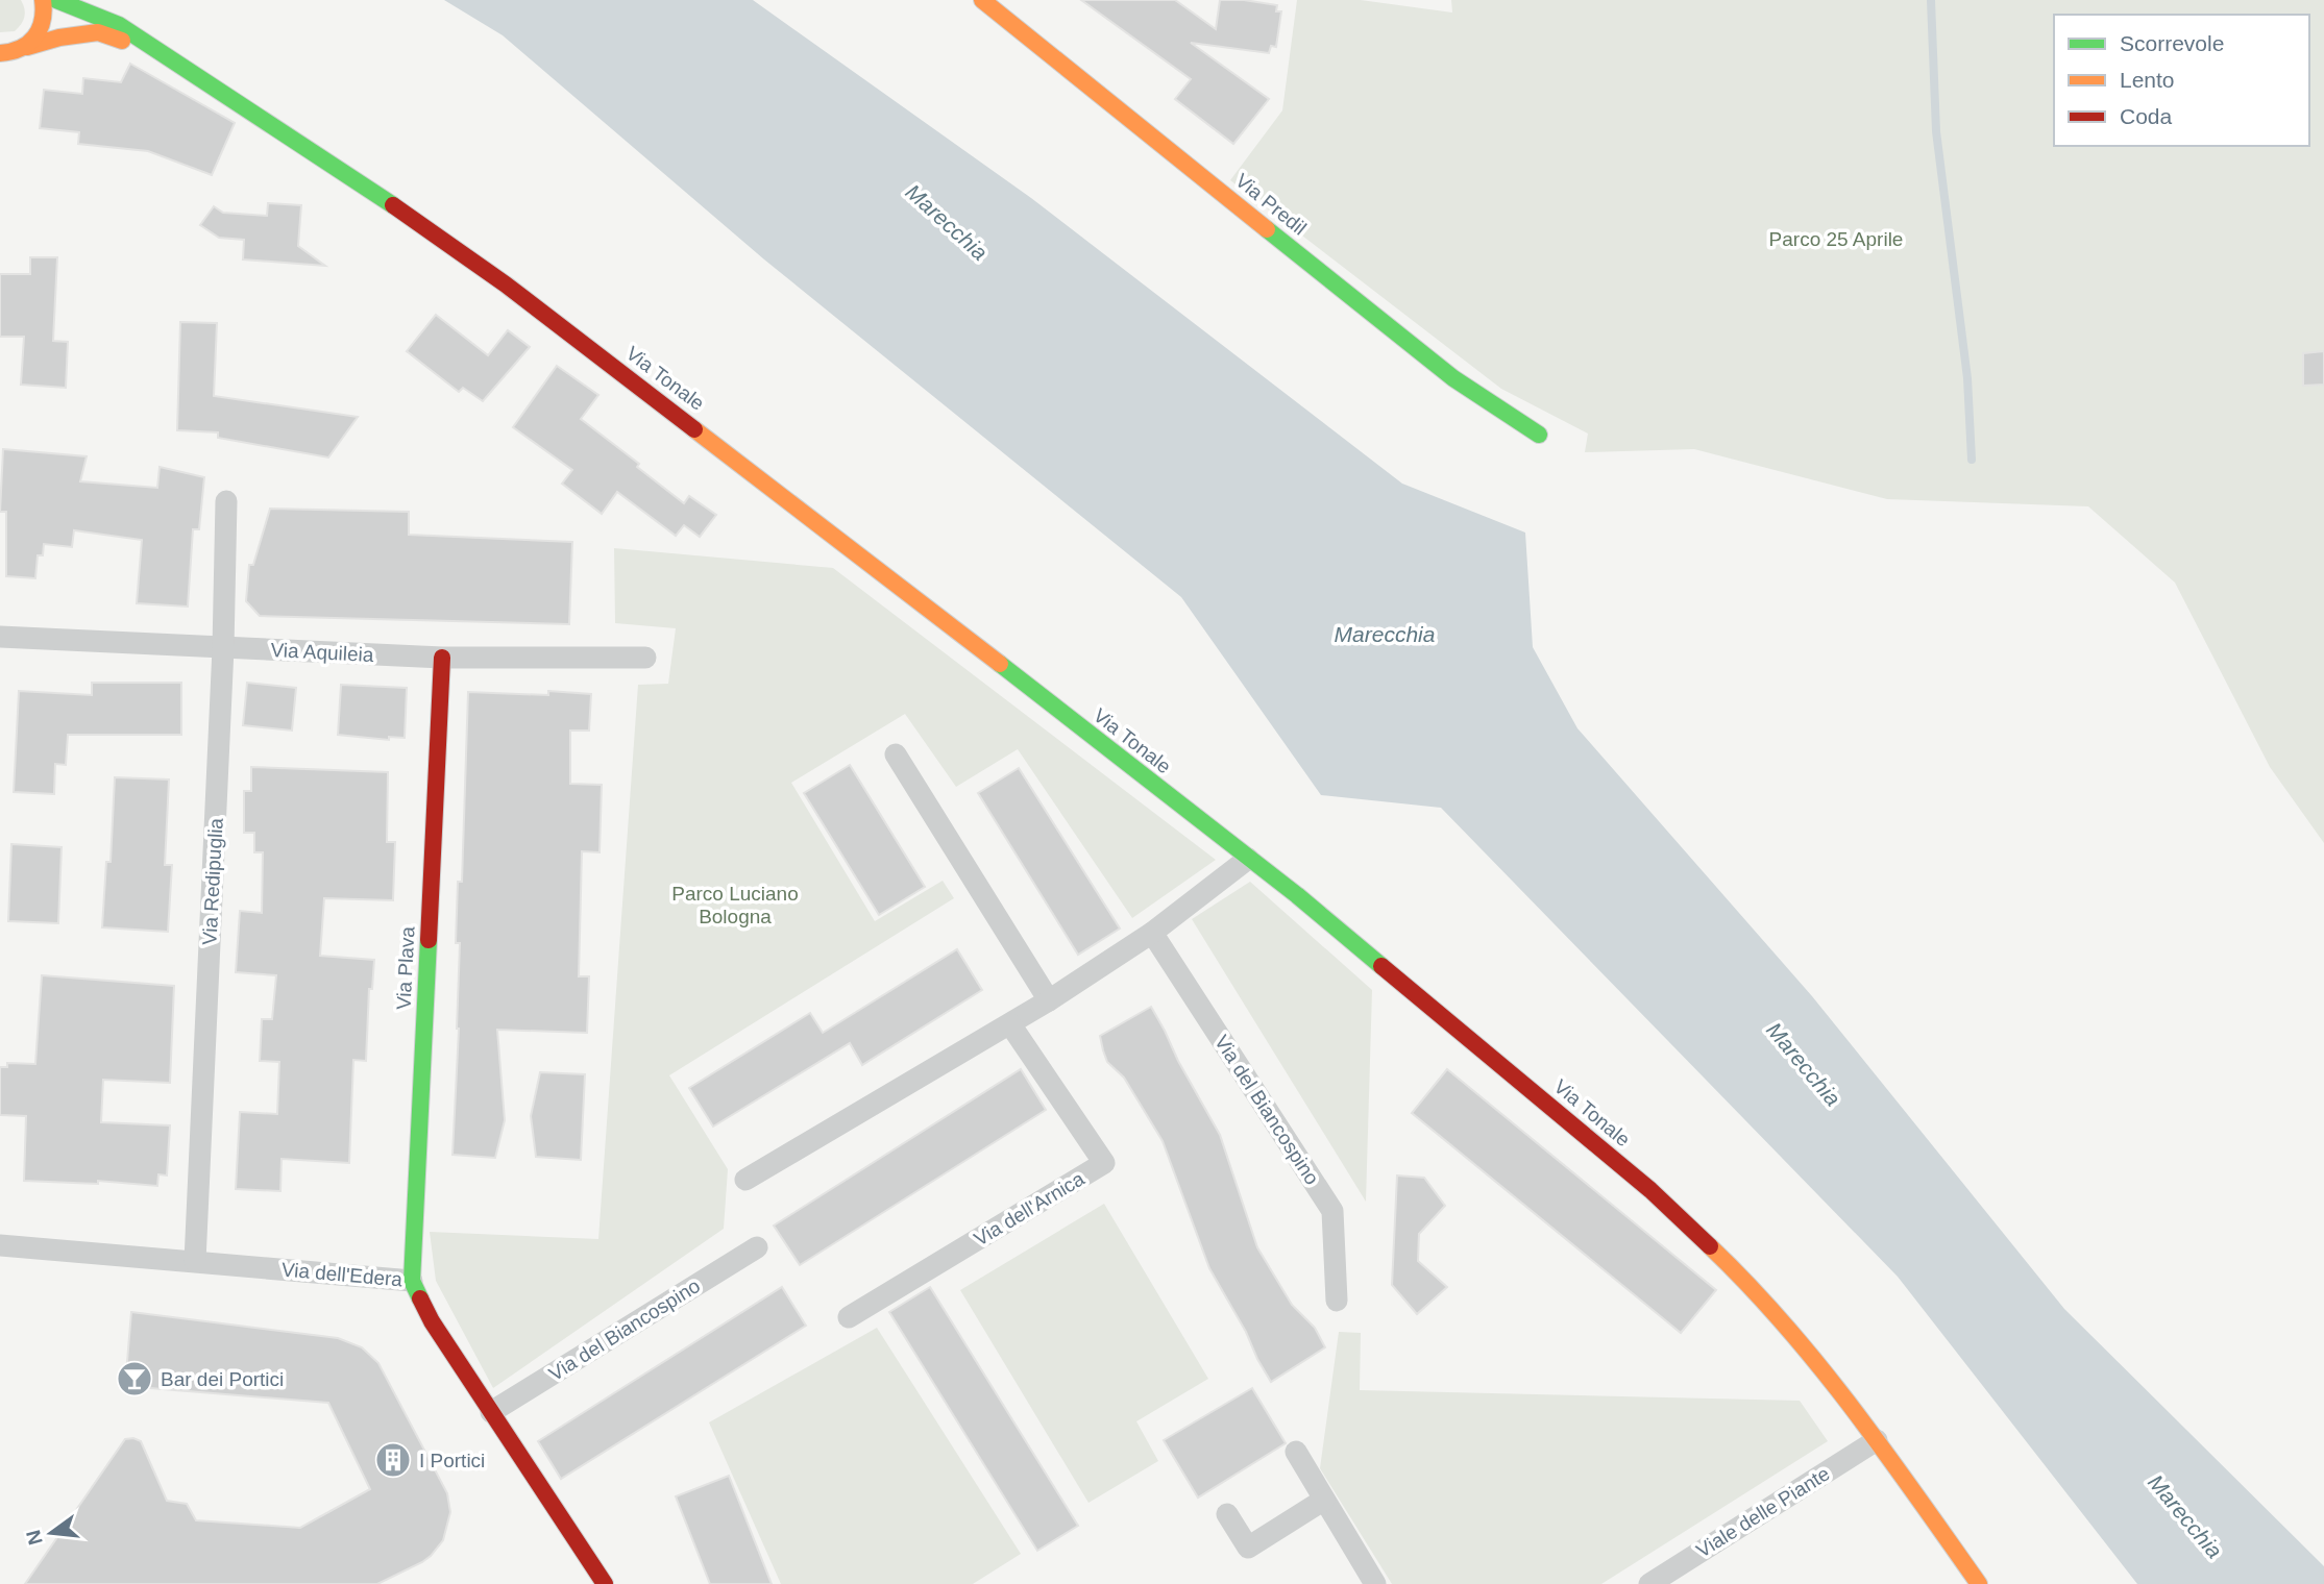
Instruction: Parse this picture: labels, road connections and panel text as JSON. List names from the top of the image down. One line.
{"streets":{"street":["Via Predil","Via Tonale","Via Aquileia","Via Redipuglia","Via Plava","Via del Biancospino","Via dell'Arnica","Via dell'Edera","Viale delle Piante"]},"crossings":[["Via Tonale","Viale delle Piante"],["Via Aquileia","Via Redipuglia"],["Via Aquileia","Via Plava"],["Via Redipuglia","Via dell'Edera"],["Via Plava","Via dell'Edera"],["Via del Biancospino","Via dell'Edera"]],"water":["Marecchia"],"parks":["Parco 25 Aprile","Parco Luciano Bologna"],"places":{"bar":["Bar dei Portici"],"building":["I Portici"]},"legend":["Scorrevole","Lento","Coda"],"north":"left"}
